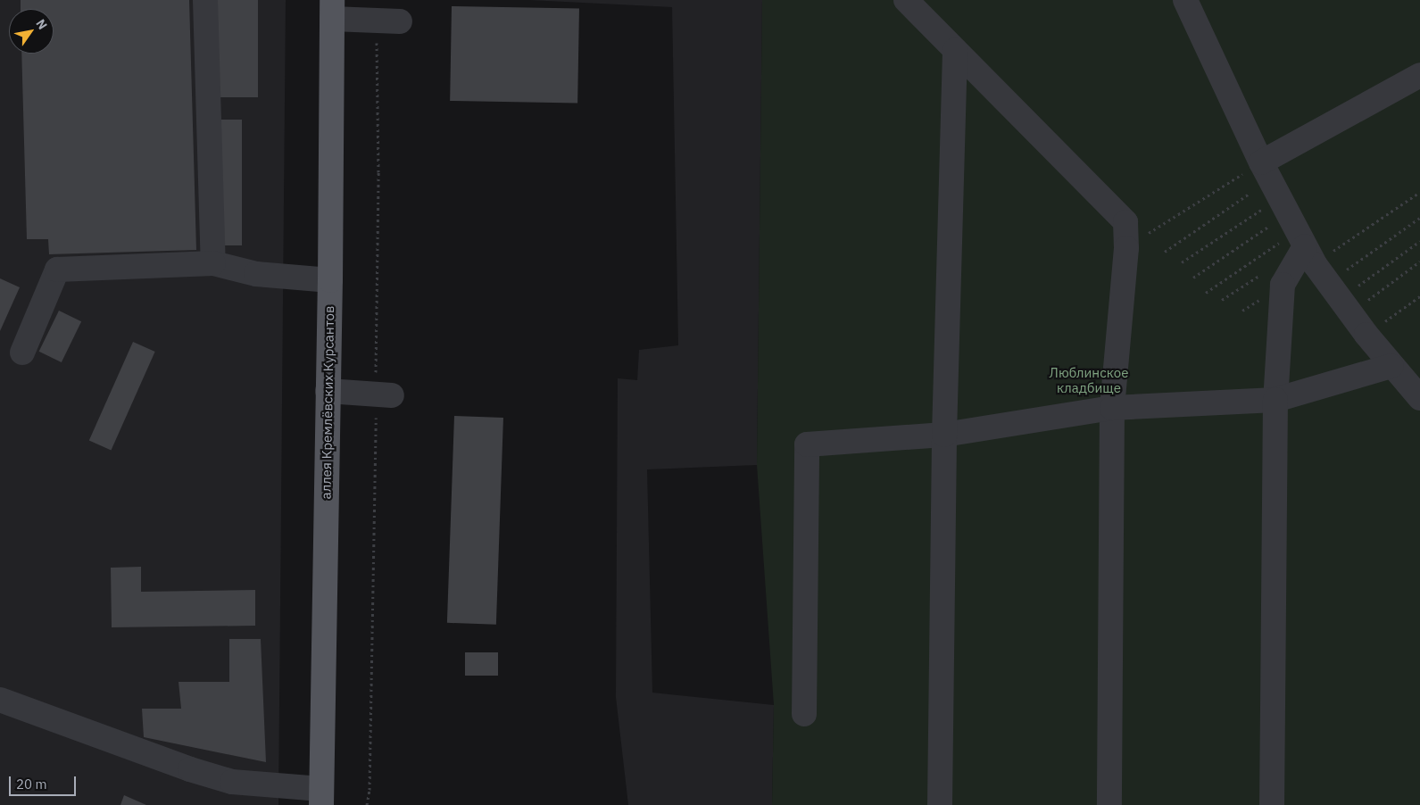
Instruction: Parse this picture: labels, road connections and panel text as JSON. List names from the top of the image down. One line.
{"streets":{"main road":["аллея Кремлёвских Курсантов"]},"parks":["Люблинское кладбище"],"scale_bar":"20 m","north":"top right"}
